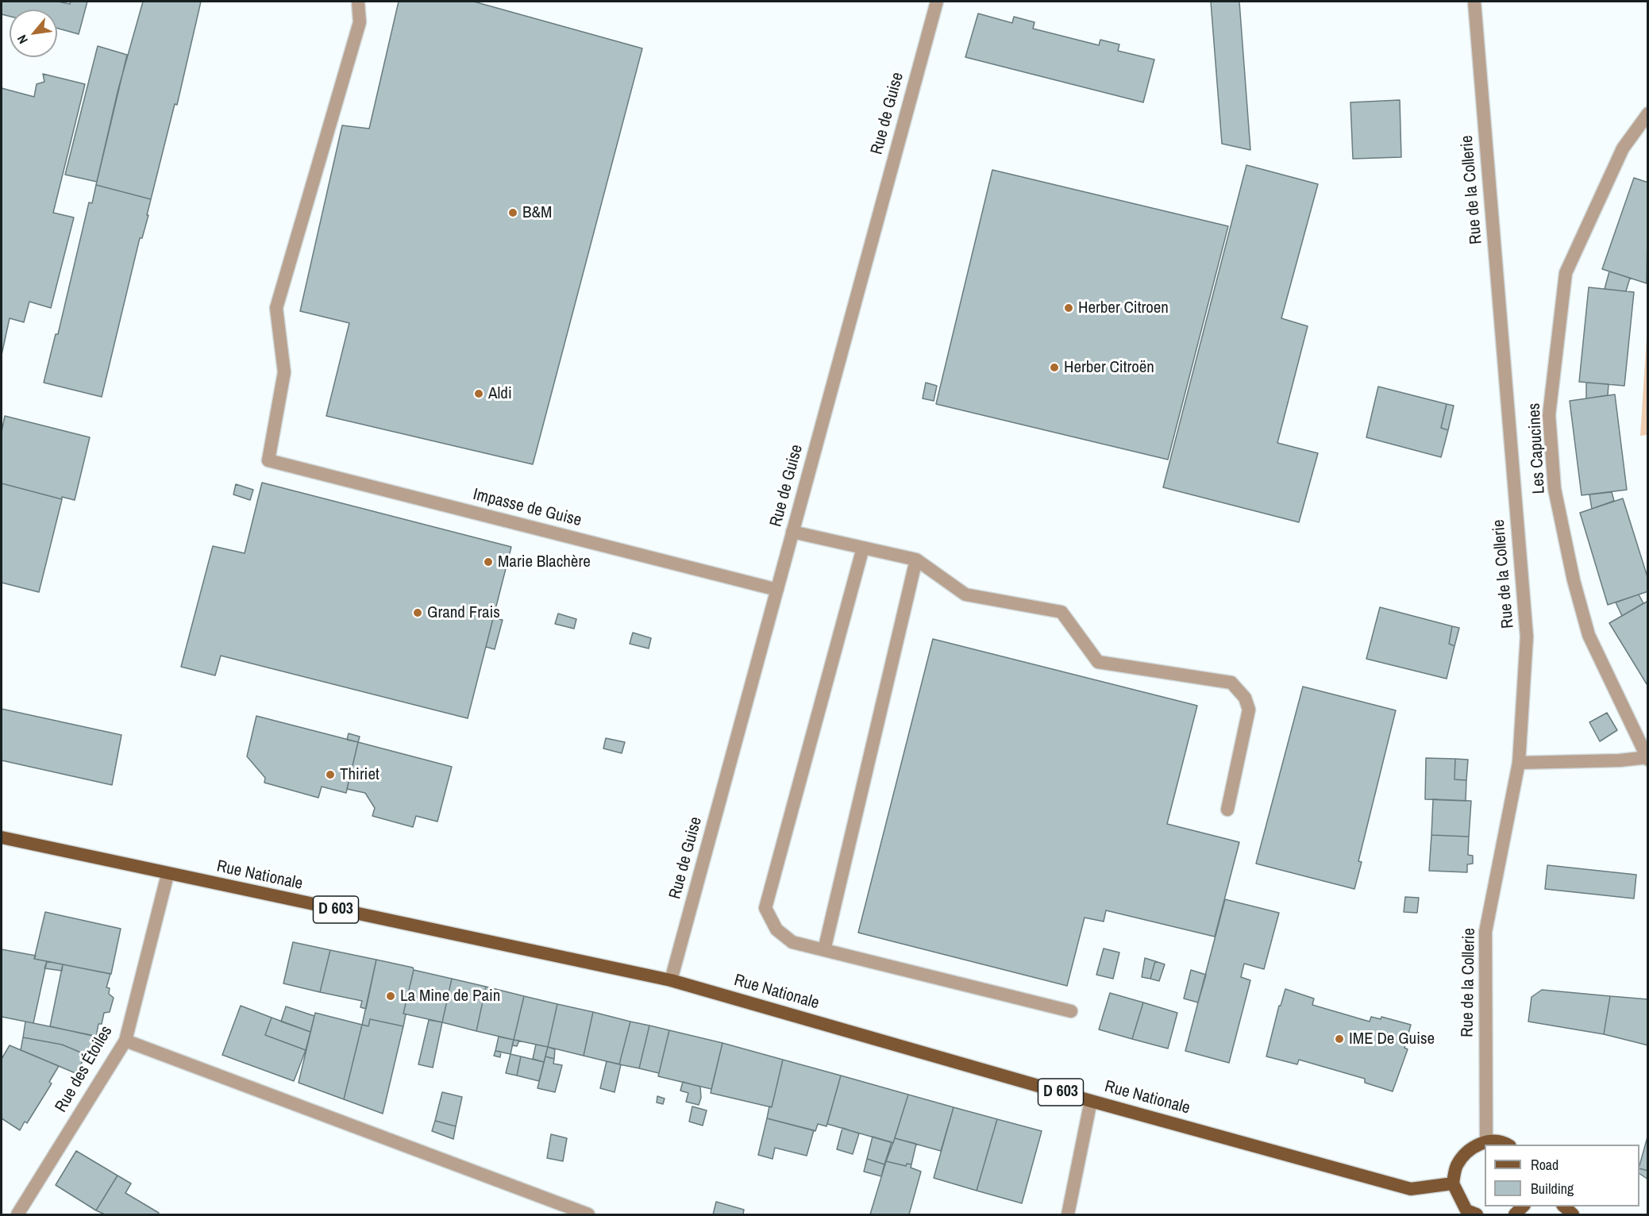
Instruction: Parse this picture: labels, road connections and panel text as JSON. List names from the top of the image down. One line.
{"streets":{"main road":["Rue Nationale","D 603"],"street":["Rue de Guise","Rue de la Collerie","Les Capucines","Impasse de Guise","Rue des Étoiles"]},"crossings":[["Rue de Guise","Impasse de Guise"],["Rue de Guise","Rue Nationale"],["Rue de la Collerie","Les Capucines"],["Rue Nationale","Rue des Étoiles"]],"places":["B&M","Herber Citroen","Herber Citroën","Aldi","Marie Blachère","Grand Frais","Thiriet","La Mine de Pain","IME De Guise"],"legend":["Road","Building"],"north":"bottom left"}
